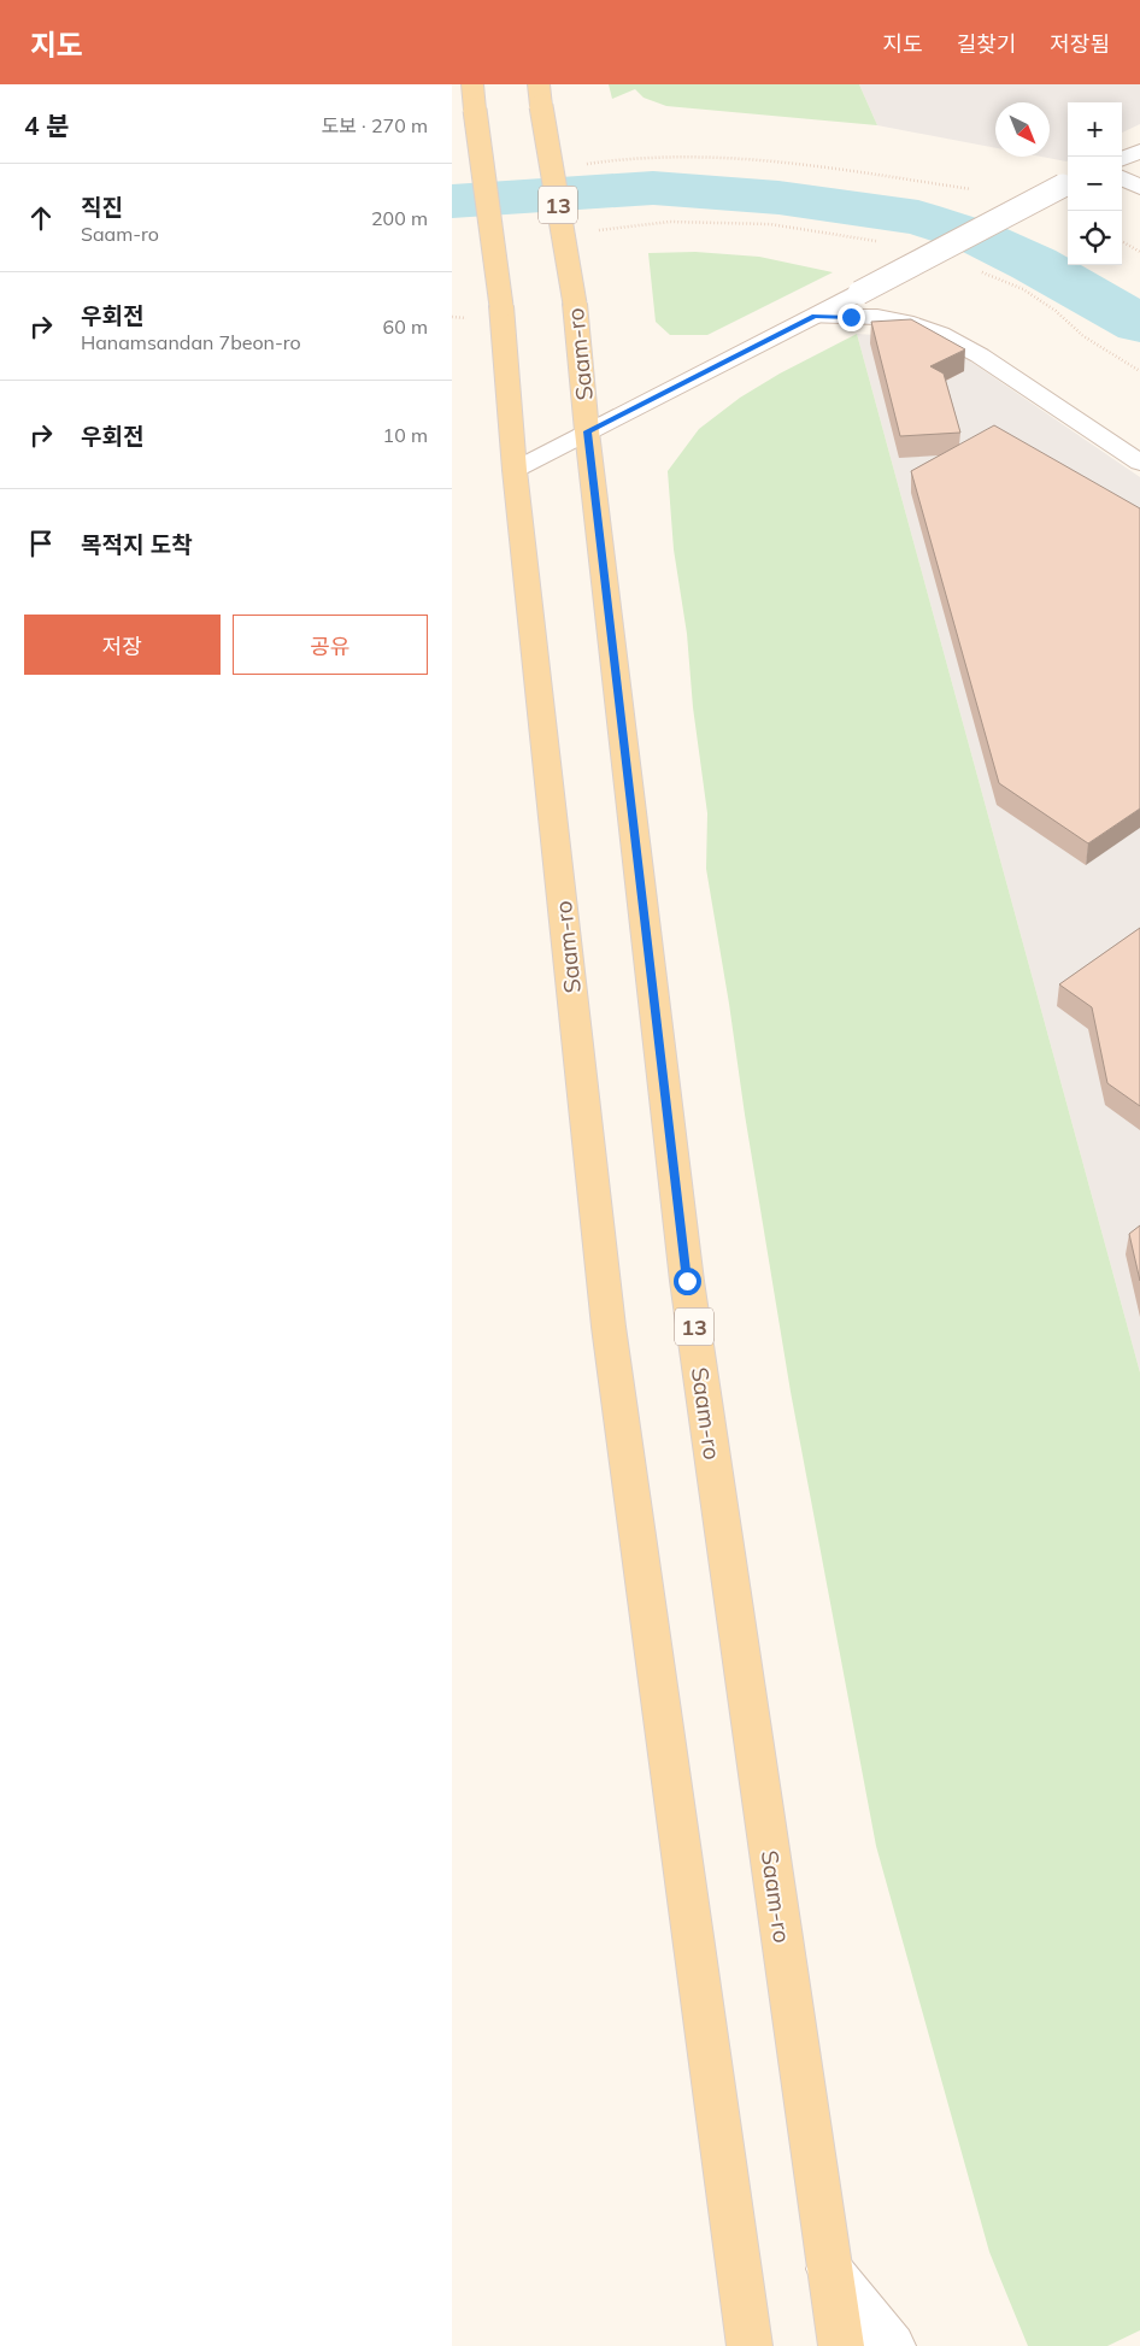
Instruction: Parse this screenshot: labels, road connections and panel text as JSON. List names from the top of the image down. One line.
{"streets":{"main road":["13","Saam-ro"]},"north":"bottom right","page":{"header":"지도","nav":["지도","길찾기","저장됨"],"heading":["4 분","도보 · 270 m"],"map_buttons":["+","−"],"list":[["직진","Saam-ro","200 m"],["우회전","Hanamsandan 7beon-ro","60 m"],["우회전","10 m"],"목적지 도착"],"buttons":["저장","공유"]}}
